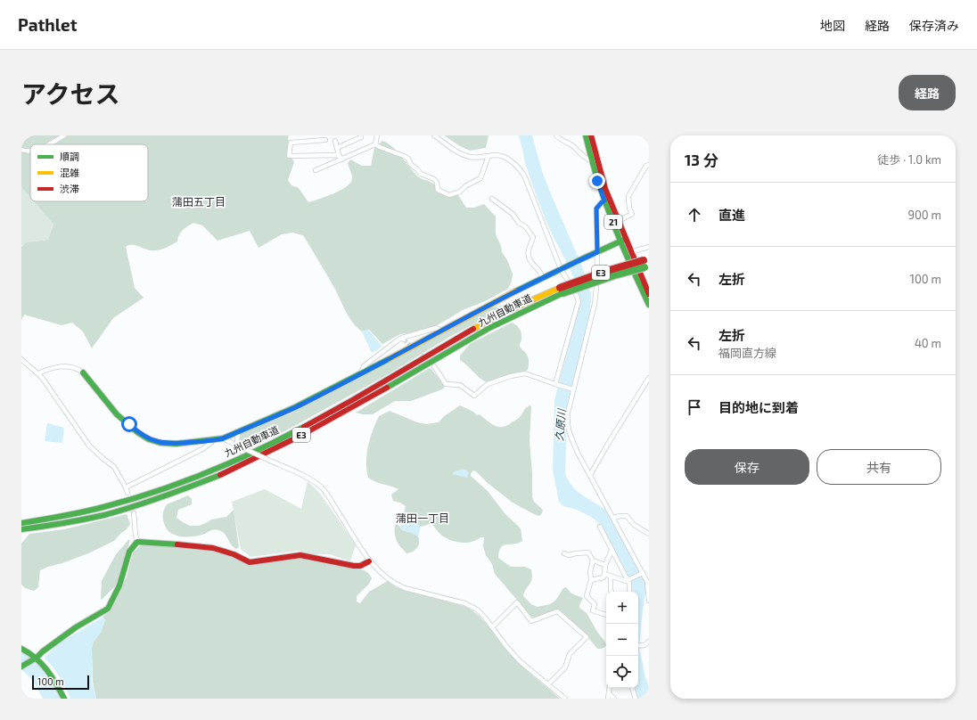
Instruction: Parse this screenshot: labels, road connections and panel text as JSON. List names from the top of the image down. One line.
{"streets":{"main road":["21","E3","九州自動車道"]},"districts":["蒲田五丁目","蒲田一丁目"],"water":["久原川"],"legend":["順調","混雑","渋滞"],"scale_bar":"100 m","page":{"header":"Pathlet","nav":["地図","経路","保存済み"],"title":"アクセス","buttons":["経路",["保存","共有"]],"heading":["13 分","徒歩 · 1.0 km"],"list":[["直進","900 m"],["左折","100 m"],["左折","福岡直方線","40 m"],"目的地に到着"],"map_buttons":["+","−"],"scale":"100 m"}}
